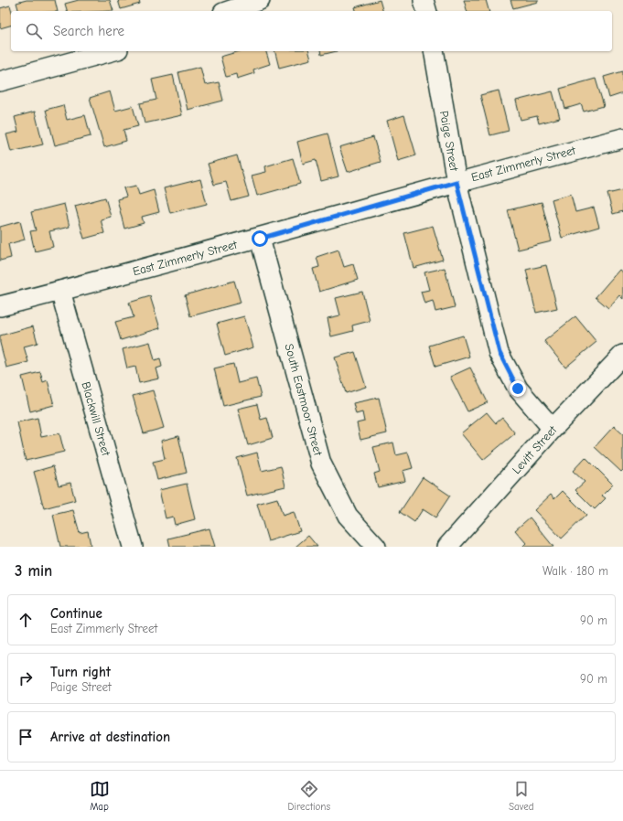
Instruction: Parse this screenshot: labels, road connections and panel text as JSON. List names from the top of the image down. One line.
{"streets":{"street":["Paige Street","East Zimmerly Street","South Eastmoor Street","Blackwill Street","Levitt Street"]},"crossings":[["Paige Street","East Zimmerly Street"],["Paige Street","Levitt Street"],["East Zimmerly Street","South Eastmoor Street"],["East Zimmerly Street","Blackwill Street"]],"page":{"search":"Search here","heading":["3 min","Walk · 180 m"],"list":[["Continue","East Zimmerly Street","90 m"],["Turn right","Paige Street","90 m"],"Arrive at destination"],"nav":["Map","Directions","Saved"]}}
